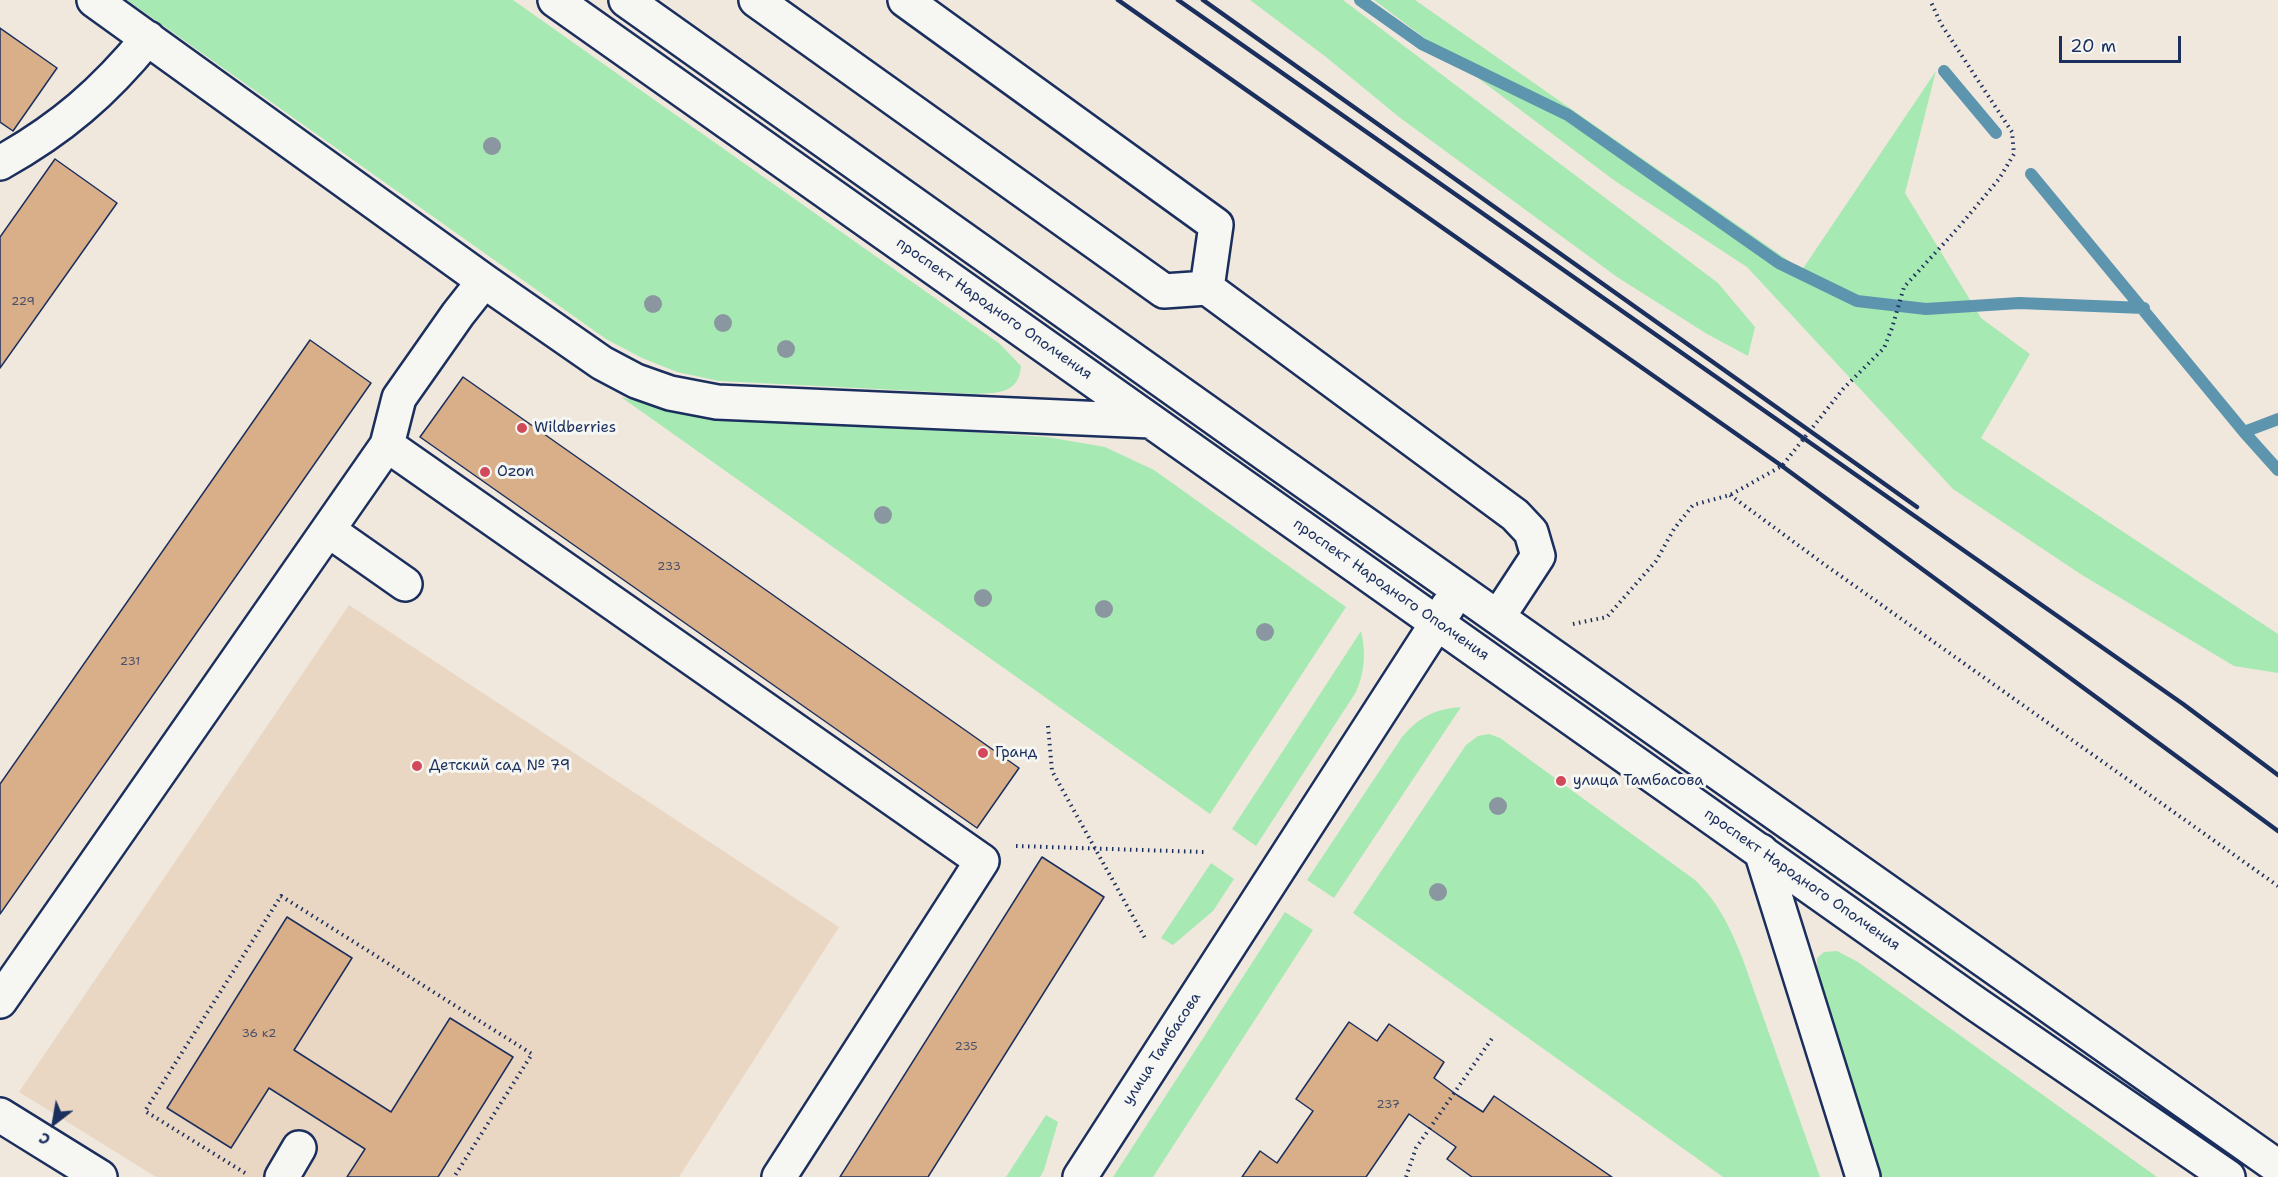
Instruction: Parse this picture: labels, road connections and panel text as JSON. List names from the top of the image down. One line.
{"streets":{"street":["проспект Народного Ополчения","улица Тамбасова"]},"crossings":[["проспект Народного Ополчения","улица Тамбасова"]],"places":["Wildberries","Ozon","Гранд","Детский сад № 79","улица Тамбасова"],"house_numbers":["229","233","231","36 к2","235","237"],"scale_bar":"20 m","north":"bottom left"}
